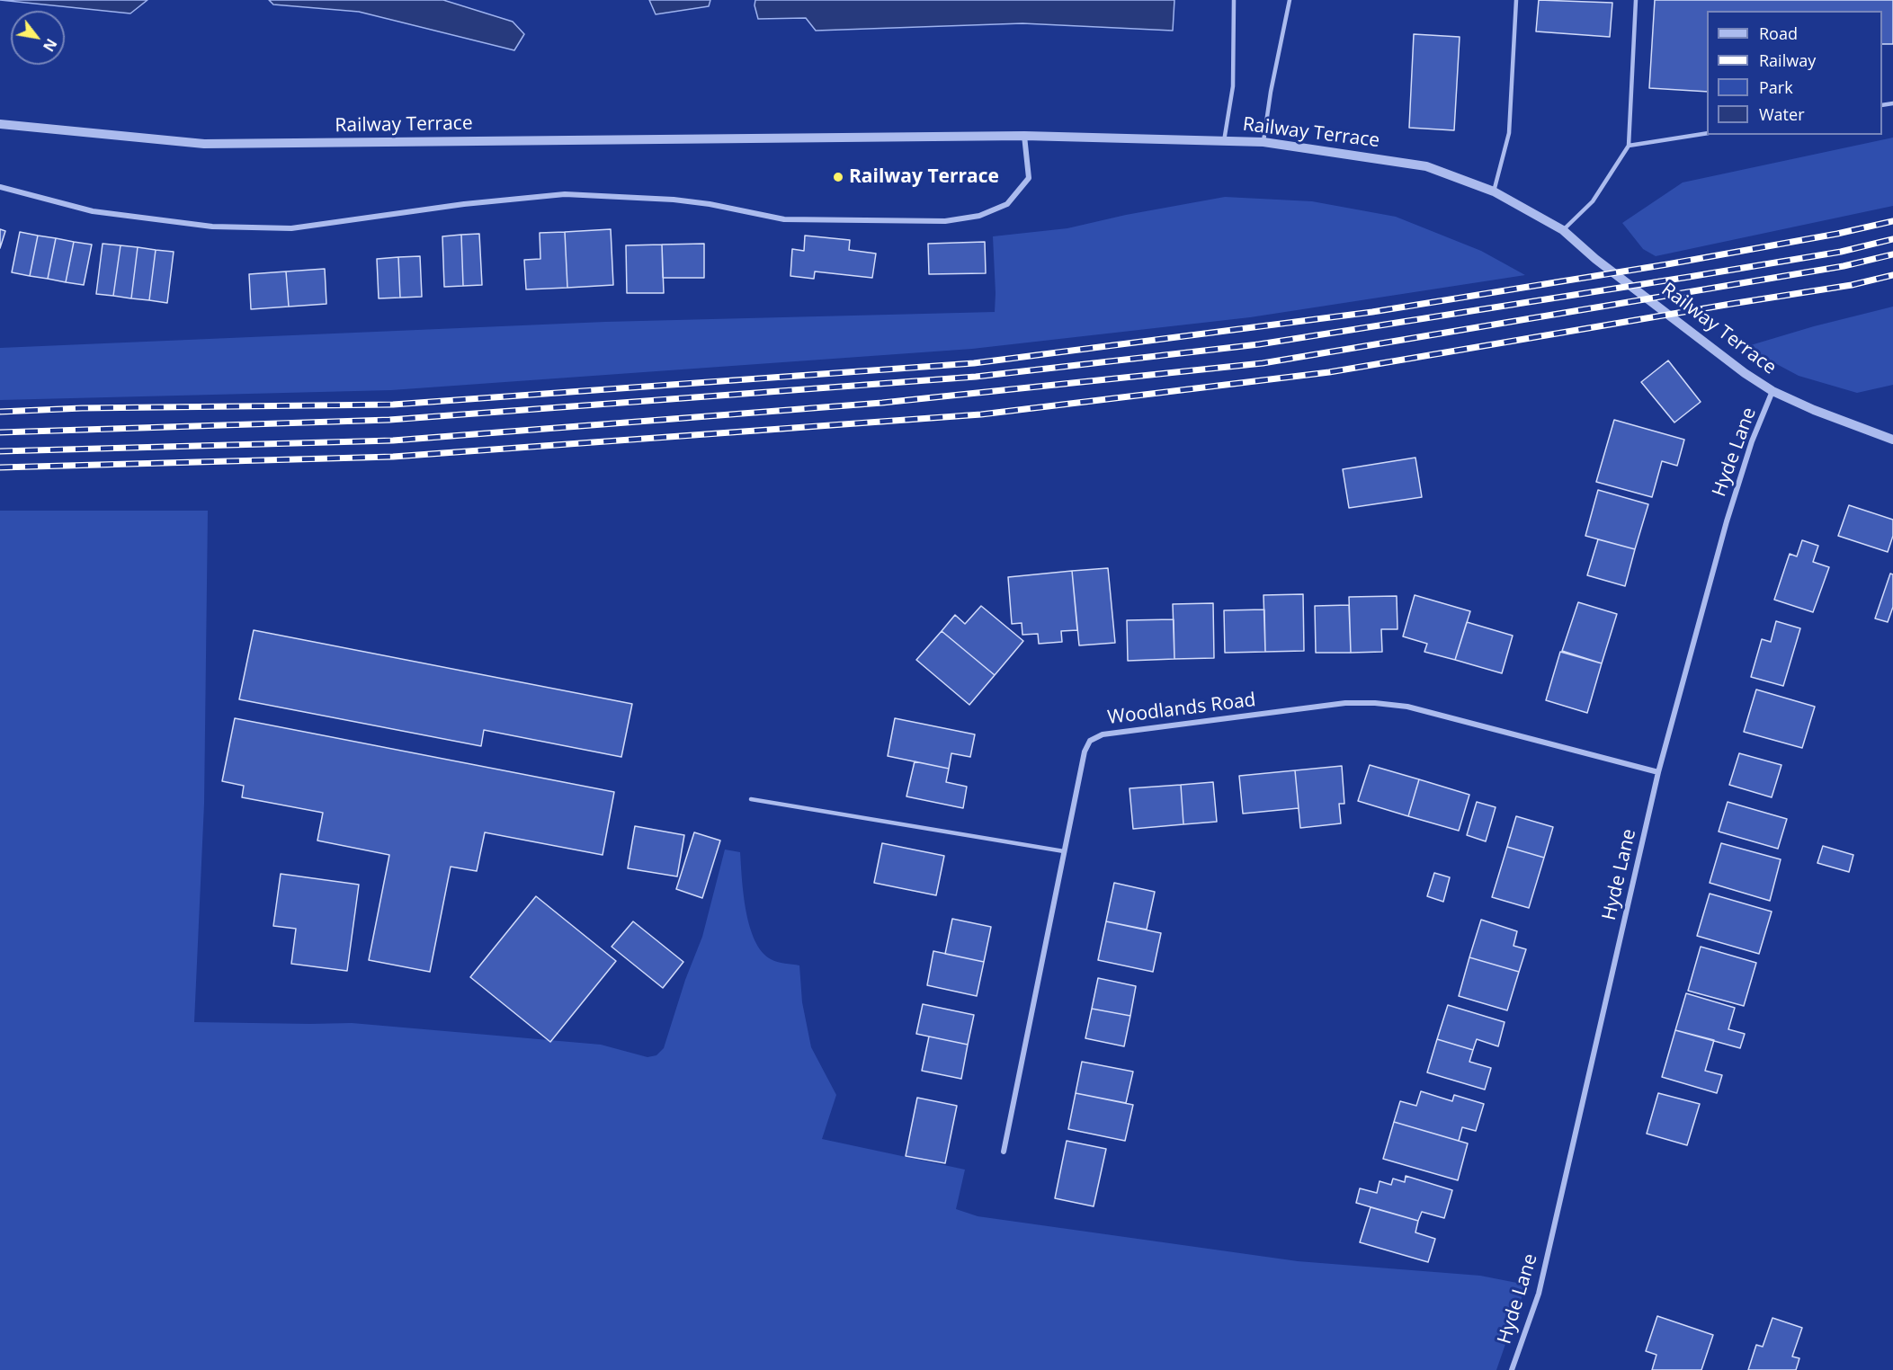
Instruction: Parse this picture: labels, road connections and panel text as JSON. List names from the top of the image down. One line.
{"streets":{"street":["Railway Terrace","Hyde Lane","Woodlands Road"]},"crossings":[["Railway Terrace","Hyde Lane"],["Hyde Lane","Woodlands Road"]],"places":["Railway Terrace"],"legend":["Road","Railway","Park","Water"],"north":"bottom right"}
